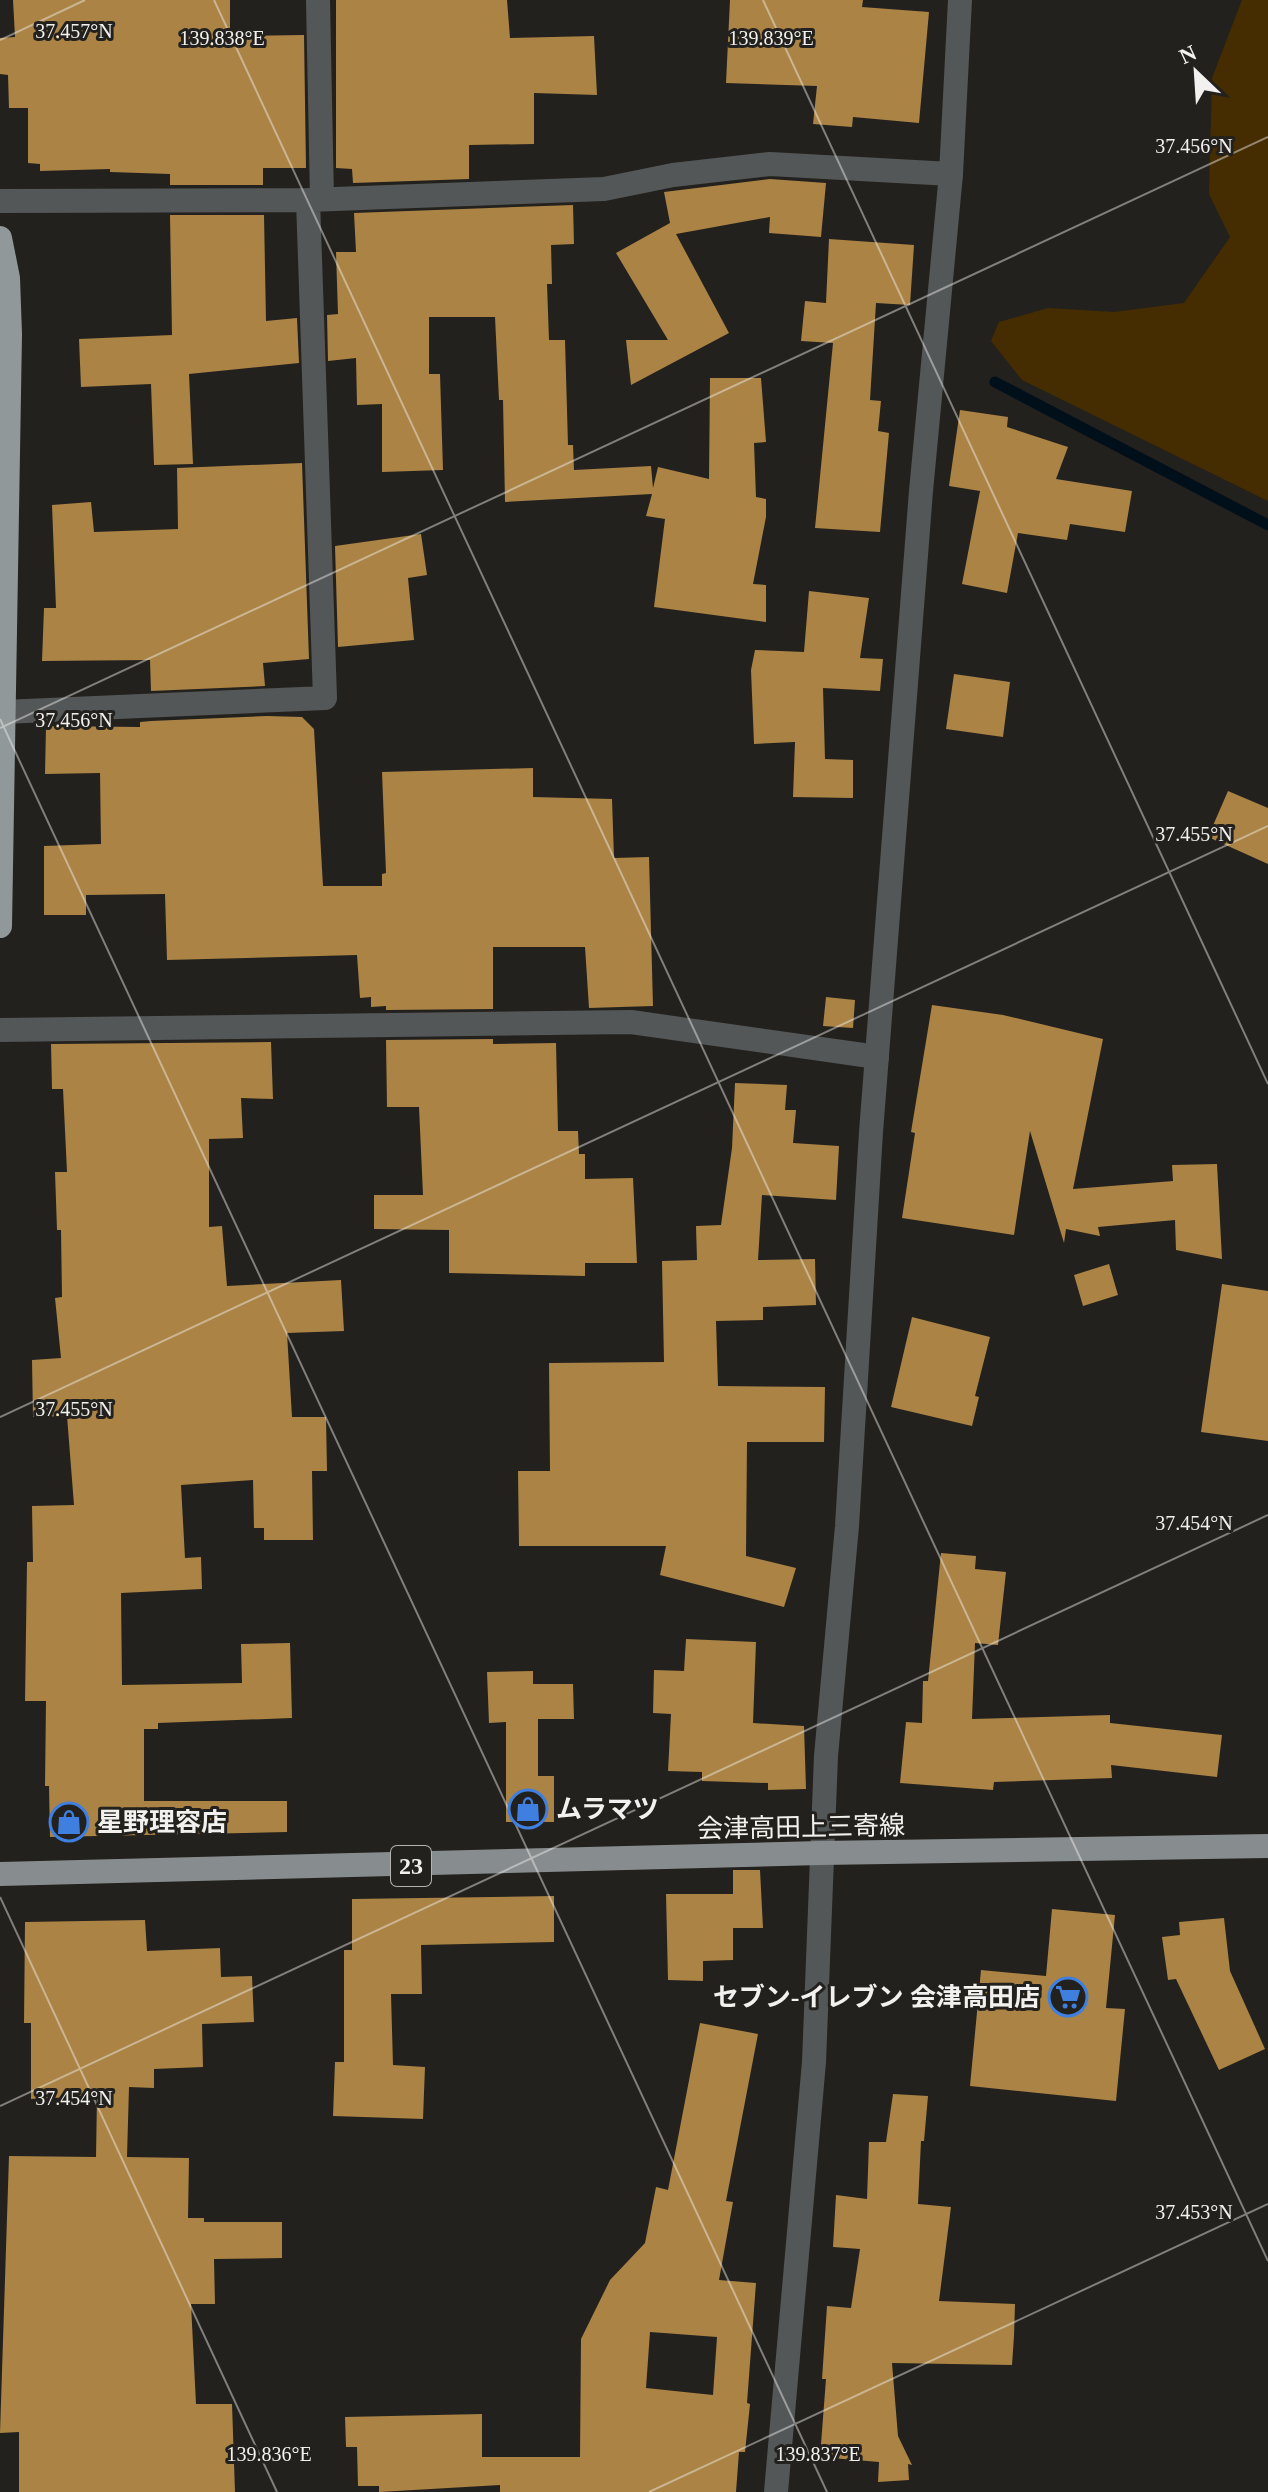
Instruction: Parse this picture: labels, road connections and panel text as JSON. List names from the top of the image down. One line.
{"streets":{"main road":["会津高田上三寄線","23"]},"places":{"shop":["ムラマツ","星野理容店"],"supermarket":["セブン-イレブン 会津高田店"]},"north":"top left","coordinates":["37.457°N","139.838°E","139.839°E","37.456°N","37.455°N","37.454°N","37.453°N","139.836°E","139.837°E"]}
